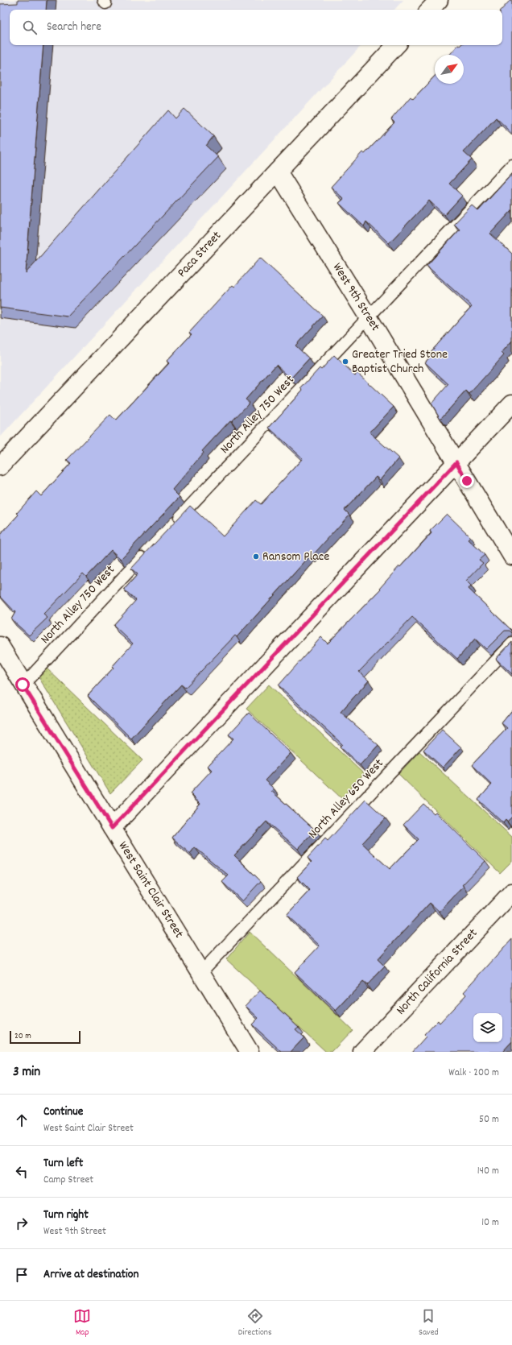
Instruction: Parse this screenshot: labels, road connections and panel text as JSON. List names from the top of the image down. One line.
{"streets":{"street":["Paca Street","West 9th Street","West Saint Clair Street","North California Street"],"lane":["North Alley 750 West","North Alley 650 West"]},"crossings":[["Paca Street","West 9th Street"],["West 9th Street","North Alley 750 West"],["North Alley 750 West","West Saint Clair Street"],["North Alley 650 West","West Saint Clair Street"]],"places":["Greater Tried Stone Baptist Church","Ransom Place"],"scale_bar":"20 m","north":"top right","page":{"search":"Search here","scale":"20 m","heading":["3 min","Walk · 200 m"],"list":[["Continue","West Saint Clair Street","50 m"],["Turn left","Camp Street","140 m"],["Turn right","West 9th Street","10 m"],"Arrive at destination"],"nav":["Map","Directions","Saved"]}}
